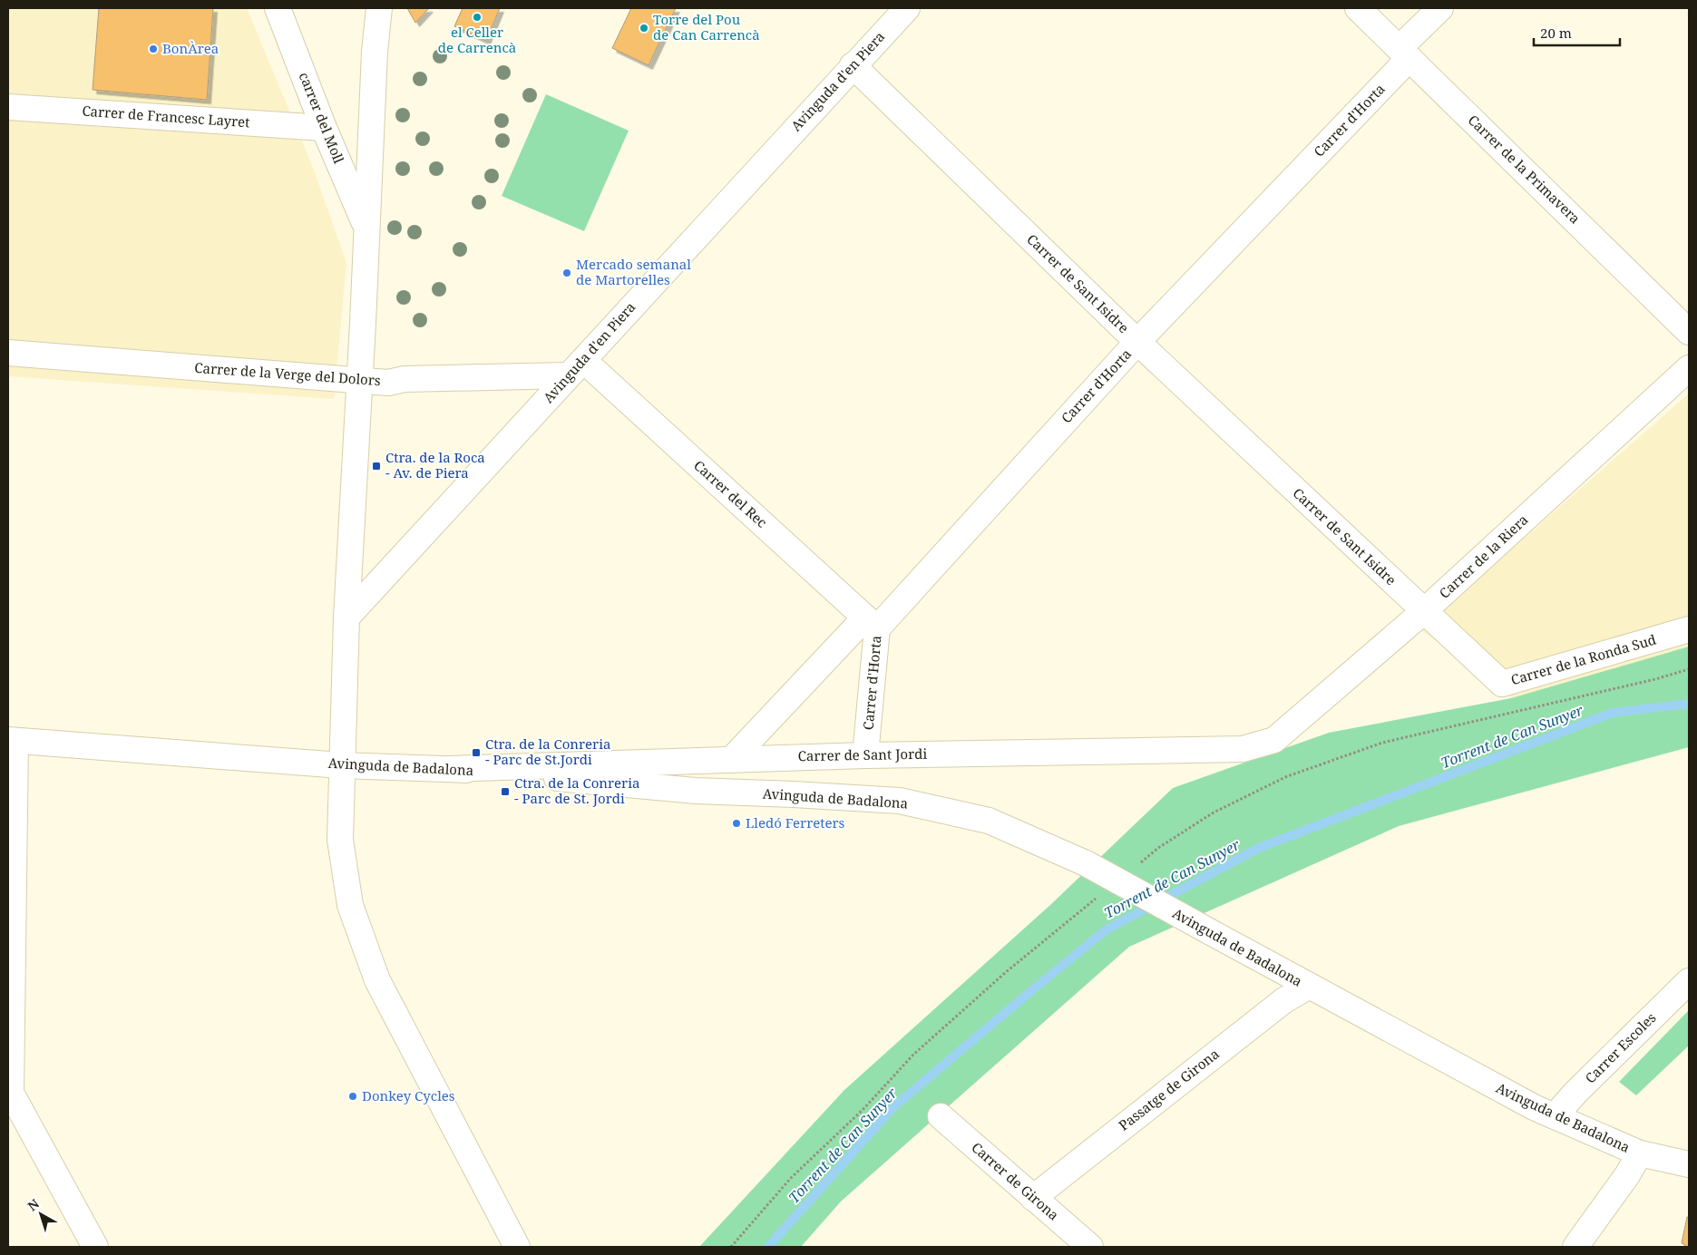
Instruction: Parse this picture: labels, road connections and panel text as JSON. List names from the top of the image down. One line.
{"streets":{"street":["Avinguda d'en Piera","Carrer de Francesc Layret","carrer del Moll","Carrer d'Horta","Carrer de la Primavera","Carrer de Sant Isidre","Carrer de la Verge del Dolors","Carrer del Rec","Carrer de la Riera","Carrer de la Ronda Sud","Carrer de Sant Jordi","Avinguda de Badalona","Carrer Escoles","Passatge de Girona","Carrer de Girona"]},"crossings":[["Avinguda d'en Piera","Carrer de Sant Isidre"],["Avinguda d'en Piera","Carrer de la Verge del Dolors"],["Avinguda d'en Piera","Carrer del Rec"],["Carrer de Francesc Layret","carrer del Moll"],["Carrer d'Horta","Carrer de la Primavera"],["Carrer d'Horta","Carrer de Sant Isidre"],["Carrer d'Horta","Carrer del Rec"],["Carrer d'Horta","Carrer de Sant Jordi"],["Carrer de Sant Isidre","Carrer de la Riera"],["Carrer de Sant Isidre","Carrer de la Ronda Sud"],["Carrer de la Verge del Dolors","Carrer del Rec"],["Carrer de la Riera","Carrer de la Ronda Sud"],["Carrer de la Riera","Carrer de Sant Jordi"],["Carrer de Sant Jordi","Avinguda de Badalona"],["Avinguda de Badalona","Carrer Escoles"],["Avinguda de Badalona","Passatge de Girona"],["Passatge de Girona","Carrer de Girona"]],"water":["Torrent de Can Sunyer"],"places":{"other":["el Celler de Carrencà","Torre del Pou de Can Carrencà","BonÀrea","Mercado semanal de Martorelles","Lledó Ferreters","Donkey Cycles"],"transit":["Ctra. de la Roca - Av. de Piera","Ctra. de la Conreria - Parc de St.Jordi","Ctra. de la Conreria - Parc de St. Jordi"]},"scale_bar":"20 m","north":"top left"}
